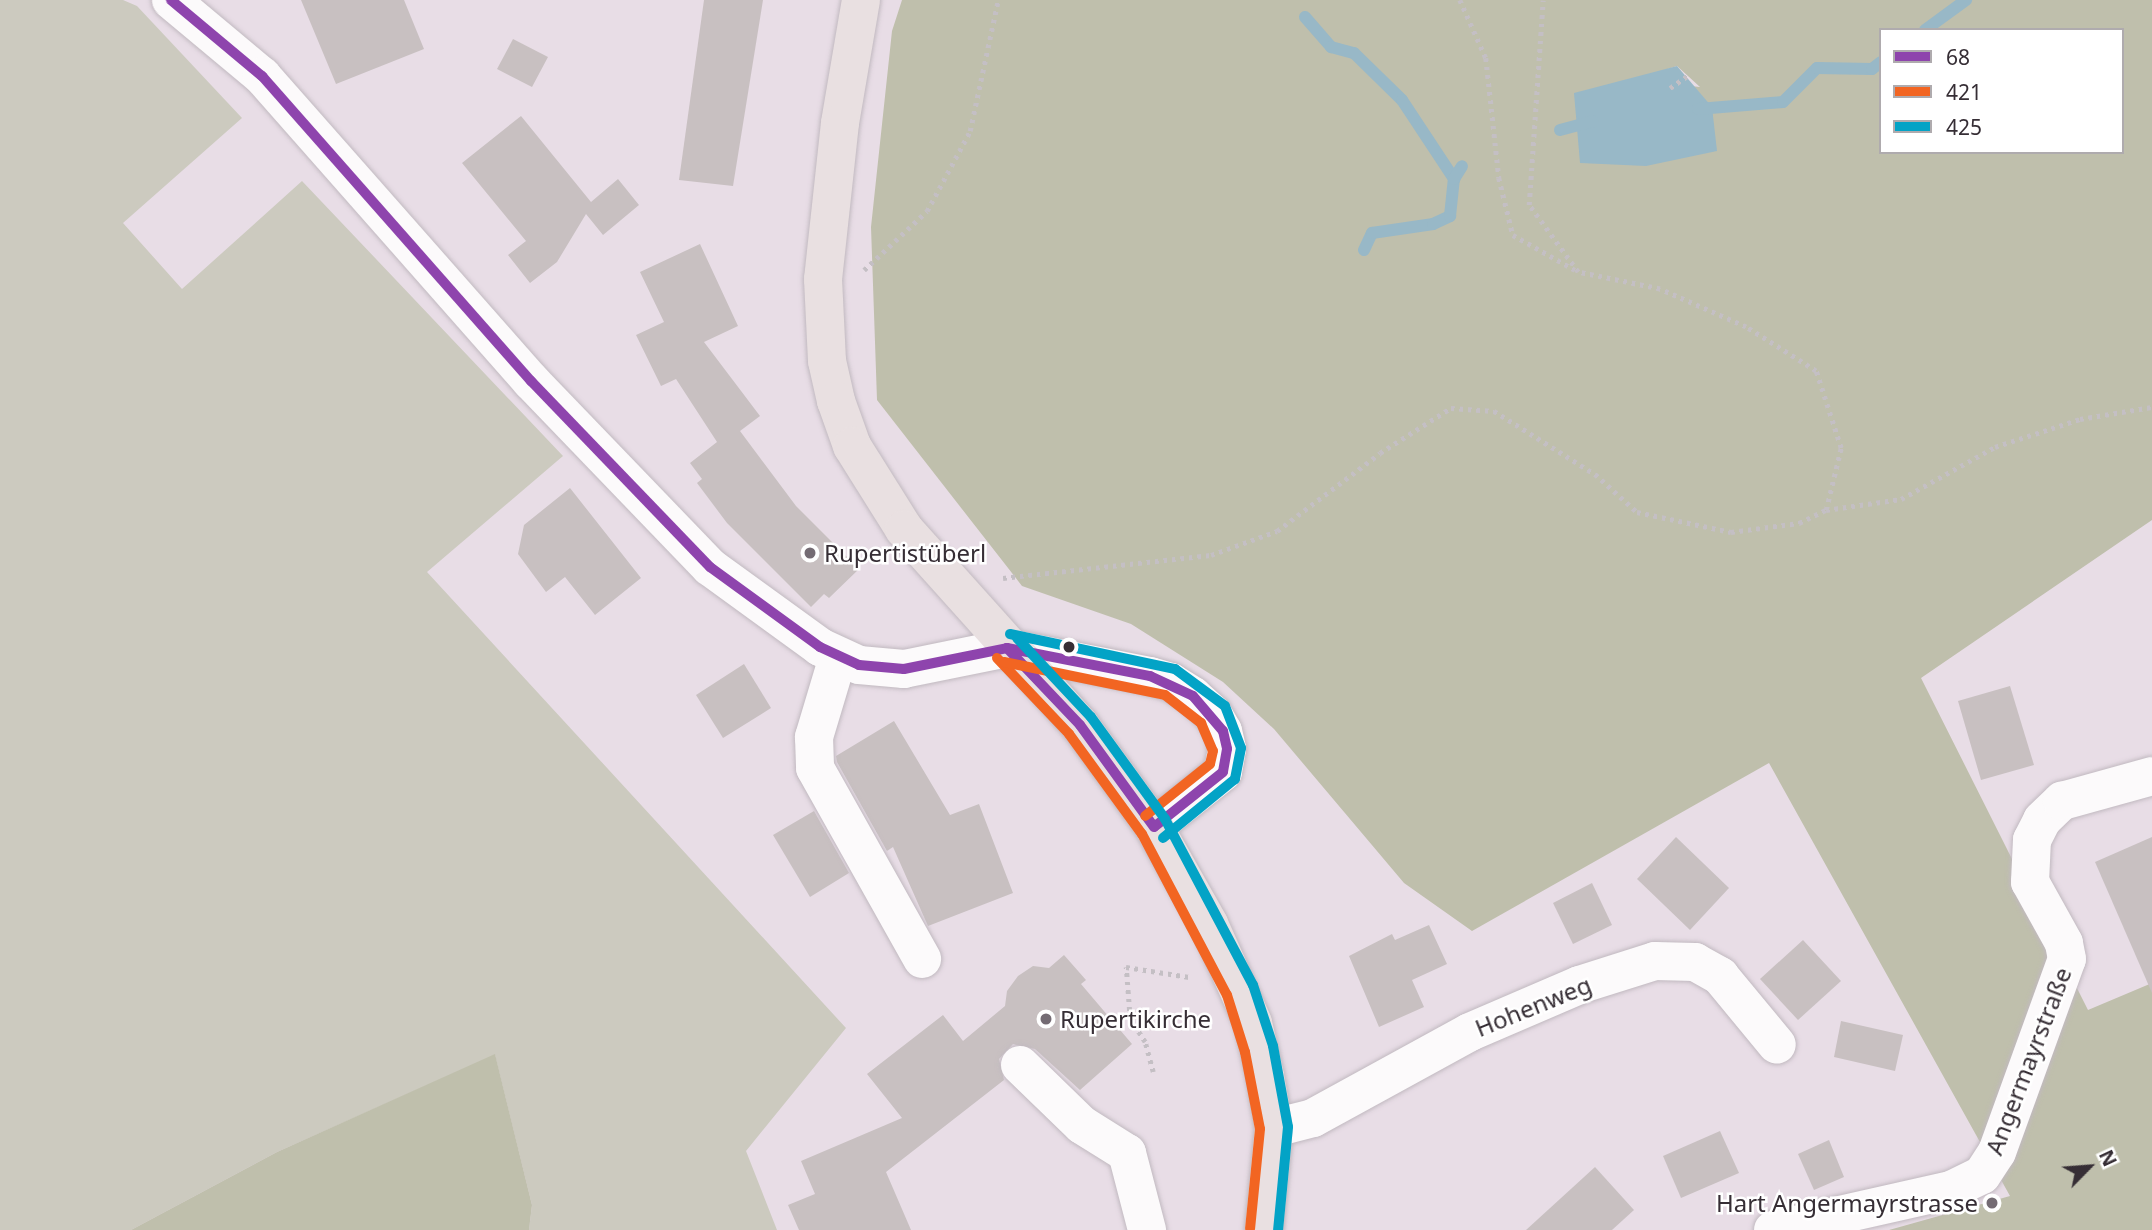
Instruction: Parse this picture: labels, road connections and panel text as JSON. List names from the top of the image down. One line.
{"streets":{"street":["Hohenweg","Angermayrstraße"]},"places":["Rupertistüberl","Rupertikirche","Hart Angermayrstrasse"],"lines":["transit line 68","transit line 425","transit line 421"],"legend":["68","421","425"],"north":"top right"}
